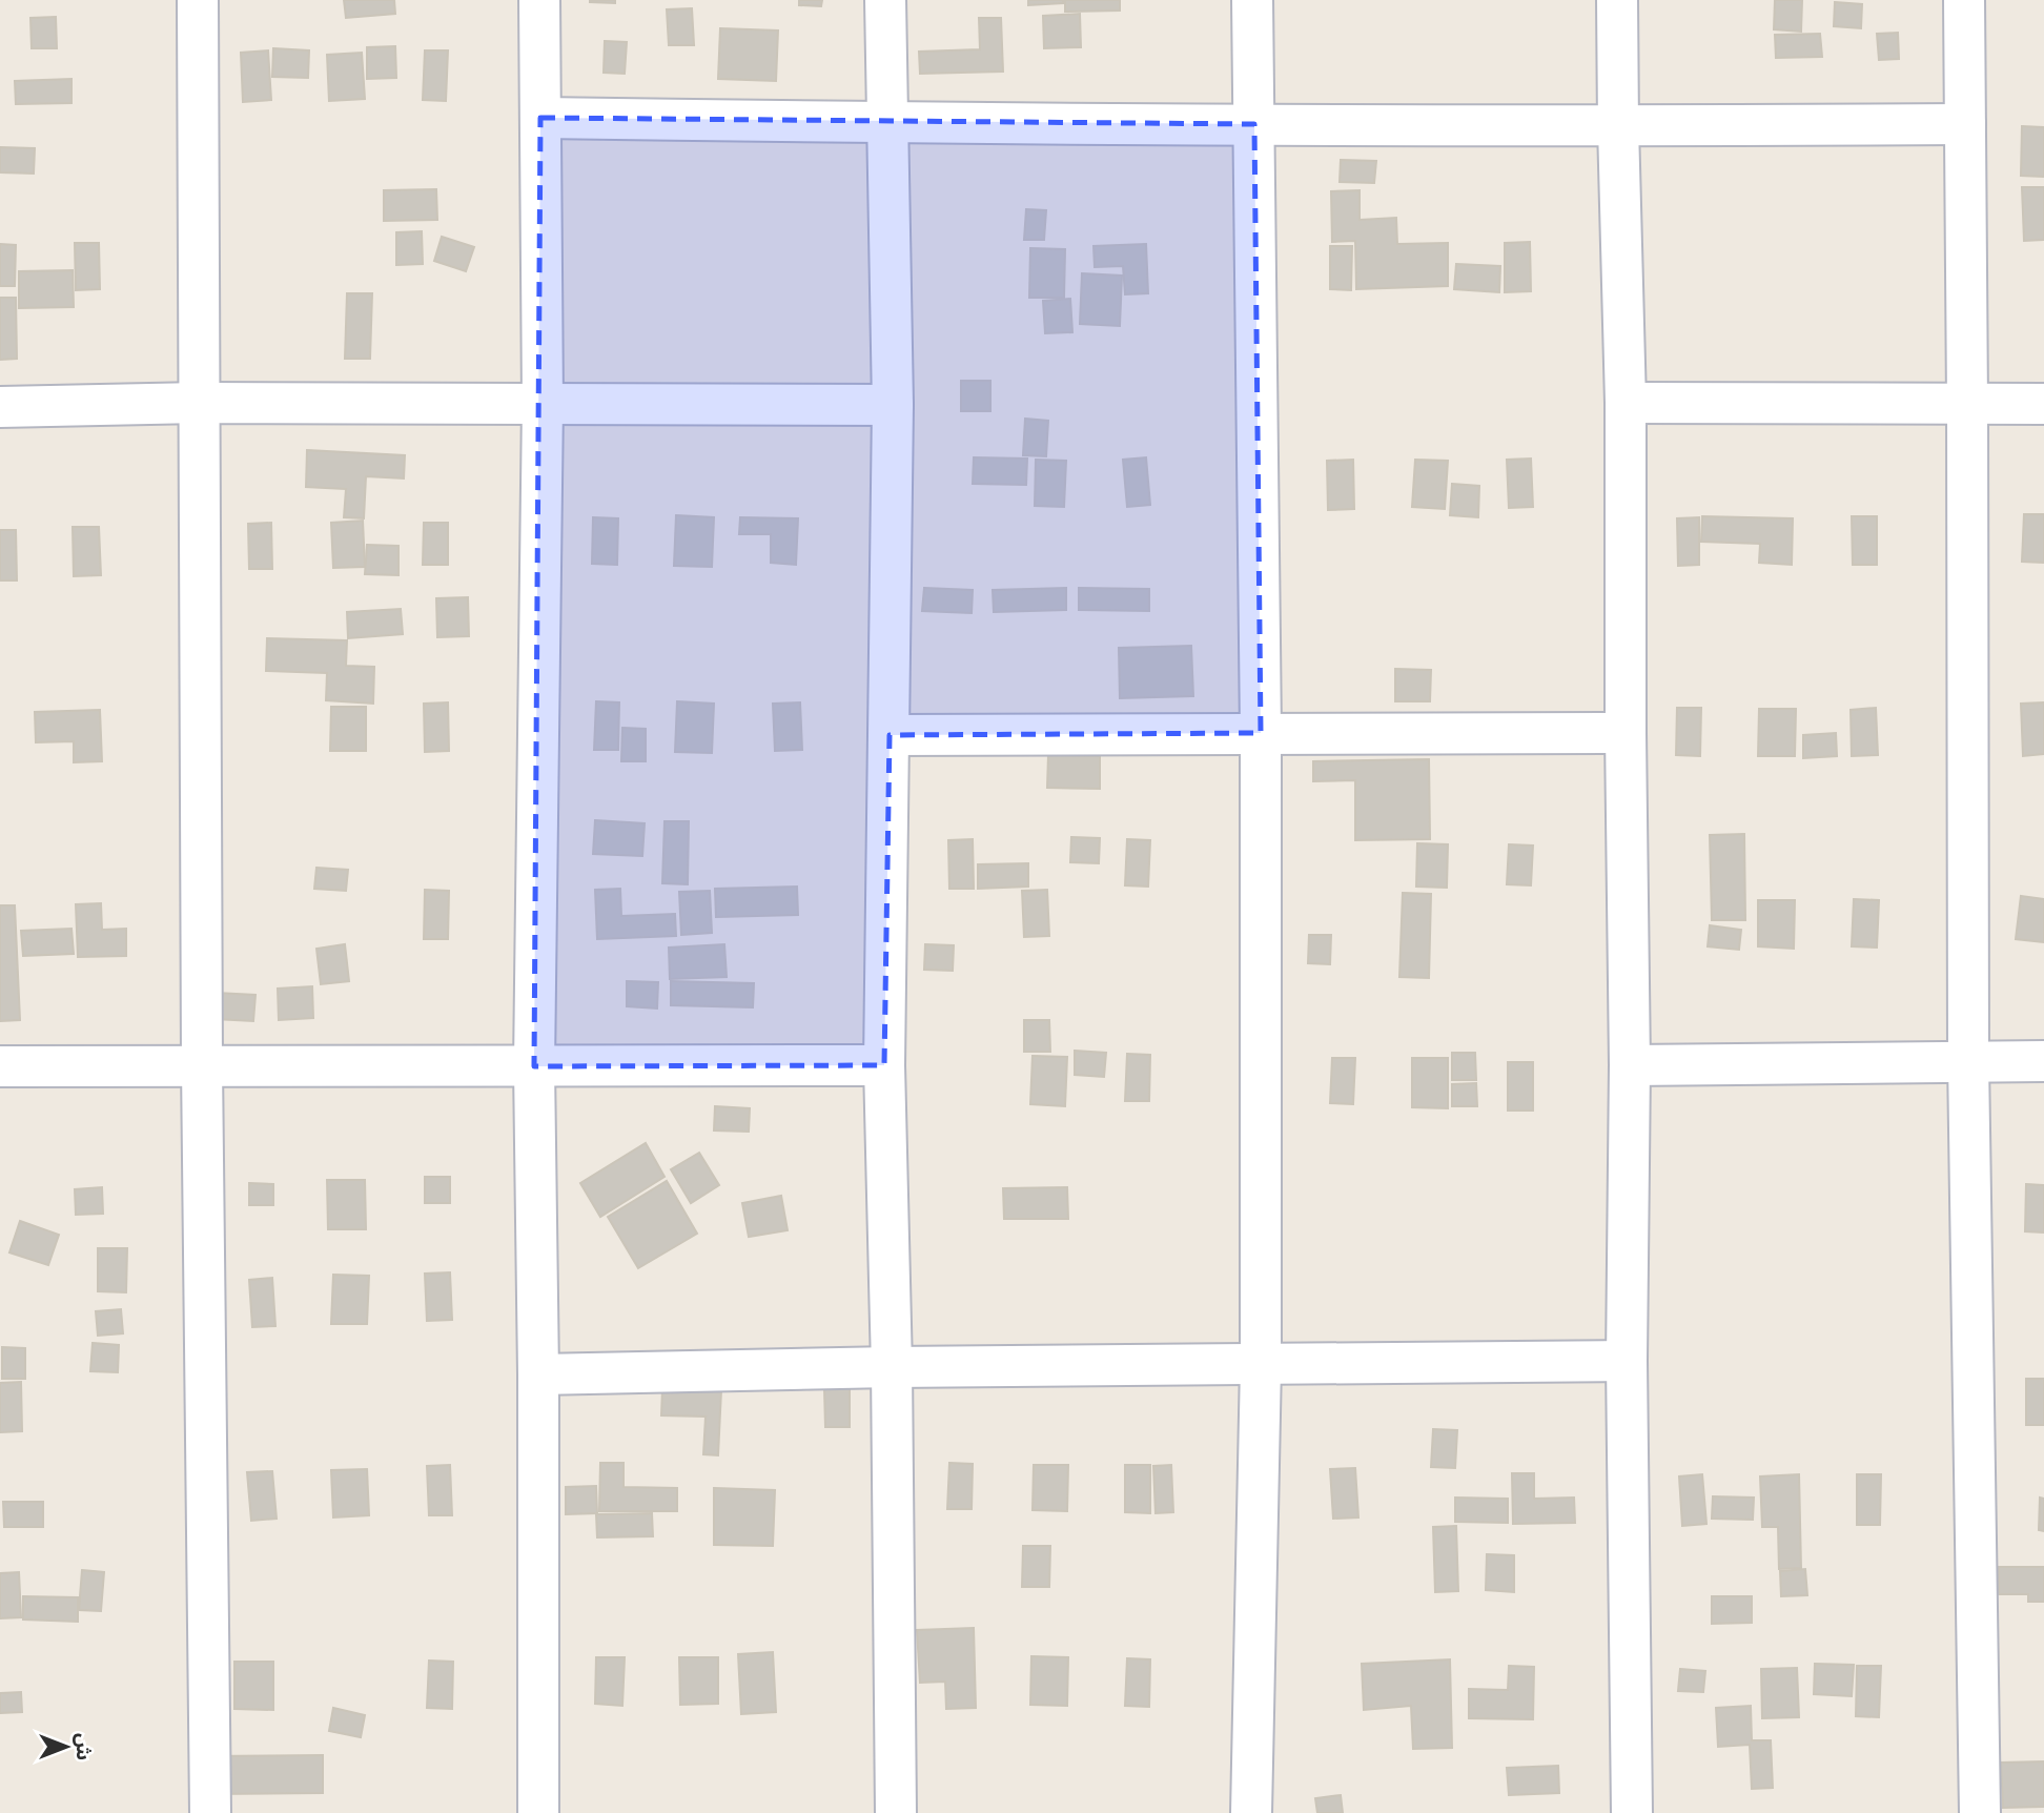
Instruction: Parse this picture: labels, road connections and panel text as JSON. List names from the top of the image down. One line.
{"north":"right"}
